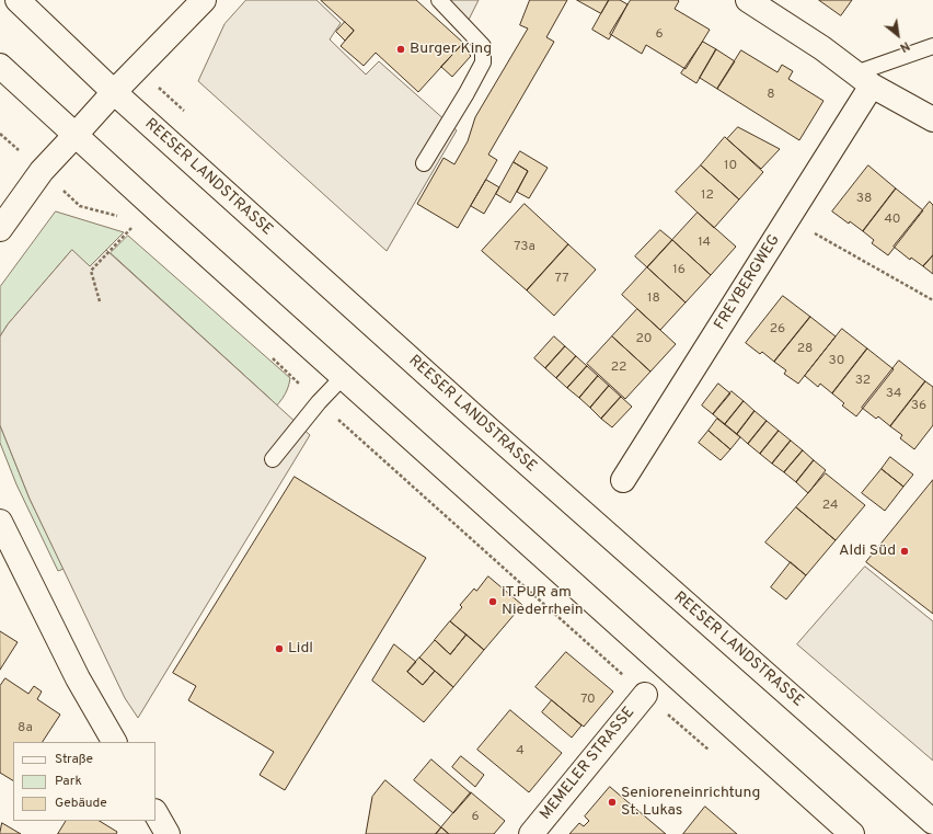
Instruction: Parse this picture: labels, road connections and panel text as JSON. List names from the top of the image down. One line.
{"streets":{"main road":["REESER LANDSTRASSE","FREYBERGWEG","MEMELER STRASSE"]},"places":["Burger King","Aldi Süd","iT.PUR am Niederrhein","Lidl","Senioreneinrichtung St. Lukas"],"house_numbers":["6","8","10","12","38","40","14","73a","16","77","18","26","20","28","30","22","32","34","36","24","70","8a","4","6"],"legend":["Straße","Park","Gebäude"],"north":"bottom right"}
